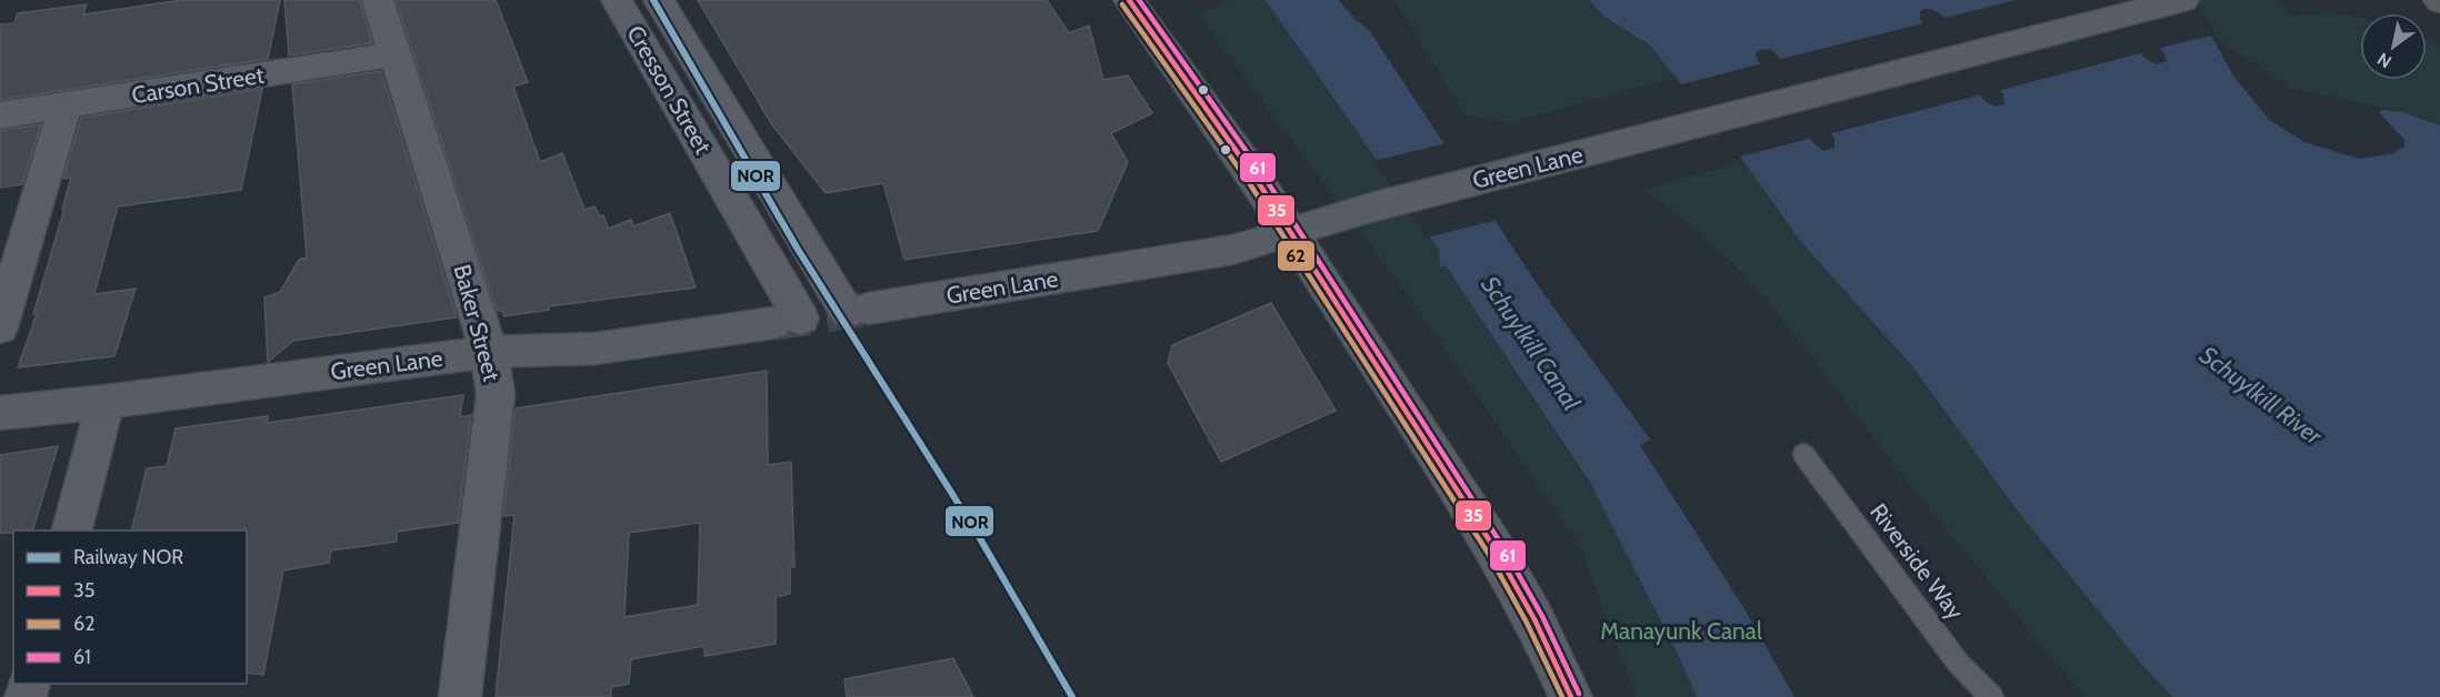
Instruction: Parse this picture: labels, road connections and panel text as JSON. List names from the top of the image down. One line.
{"streets":{"main road":["Green Lane"],"street":["Carson Street","Cresson Street","Baker Street"],"lane":["Riverside Way"]},"crossings":[["Carson Street","Baker Street"],["Cresson Street","Green Lane"],["Green Lane","Baker Street"]],"water":["Schuylkill Canal","Schuylkill River"],"parks":["Manayunk Canal"],"lines":["rail line NOR","transit line 35","transit line 61","transit line 62"],"legend":["Railway NOR","35","62","61"],"north":"bottom left"}
